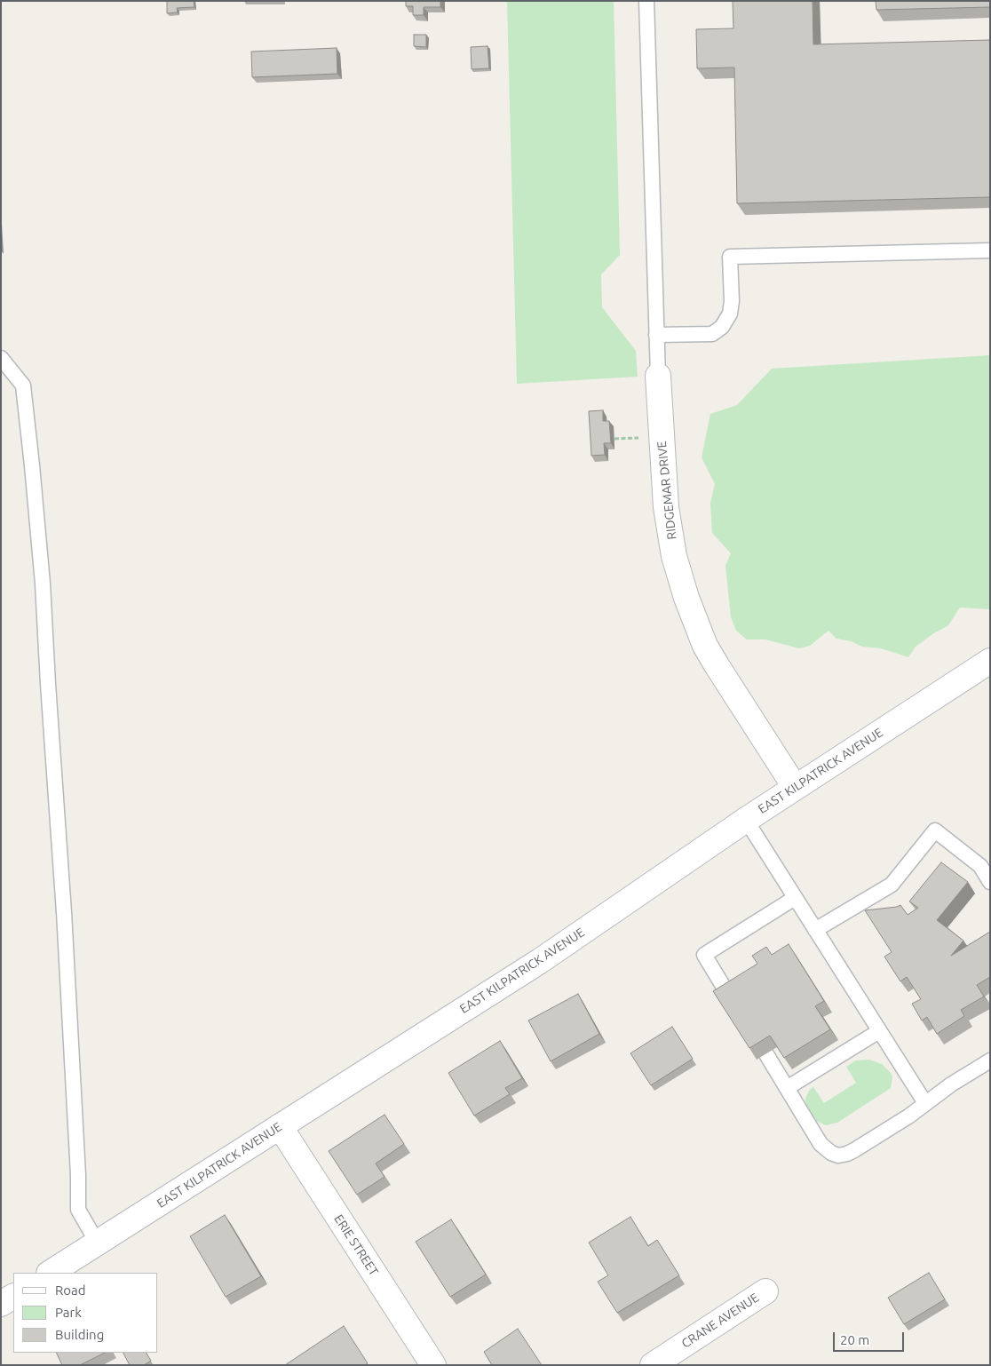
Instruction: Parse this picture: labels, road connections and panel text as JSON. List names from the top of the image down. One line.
{"streets":{"street":["RIDGEMAR DRIVE","EAST KILPATRICK AVENUE","ERIE STREET","CRANE AVENUE"]},"crossings":[["RIDGEMAR DRIVE","EAST KILPATRICK AVENUE"],["EAST KILPATRICK AVENUE","ERIE STREET"]],"legend":["Road","Park","Building"],"scale_bar":"20 m"}
